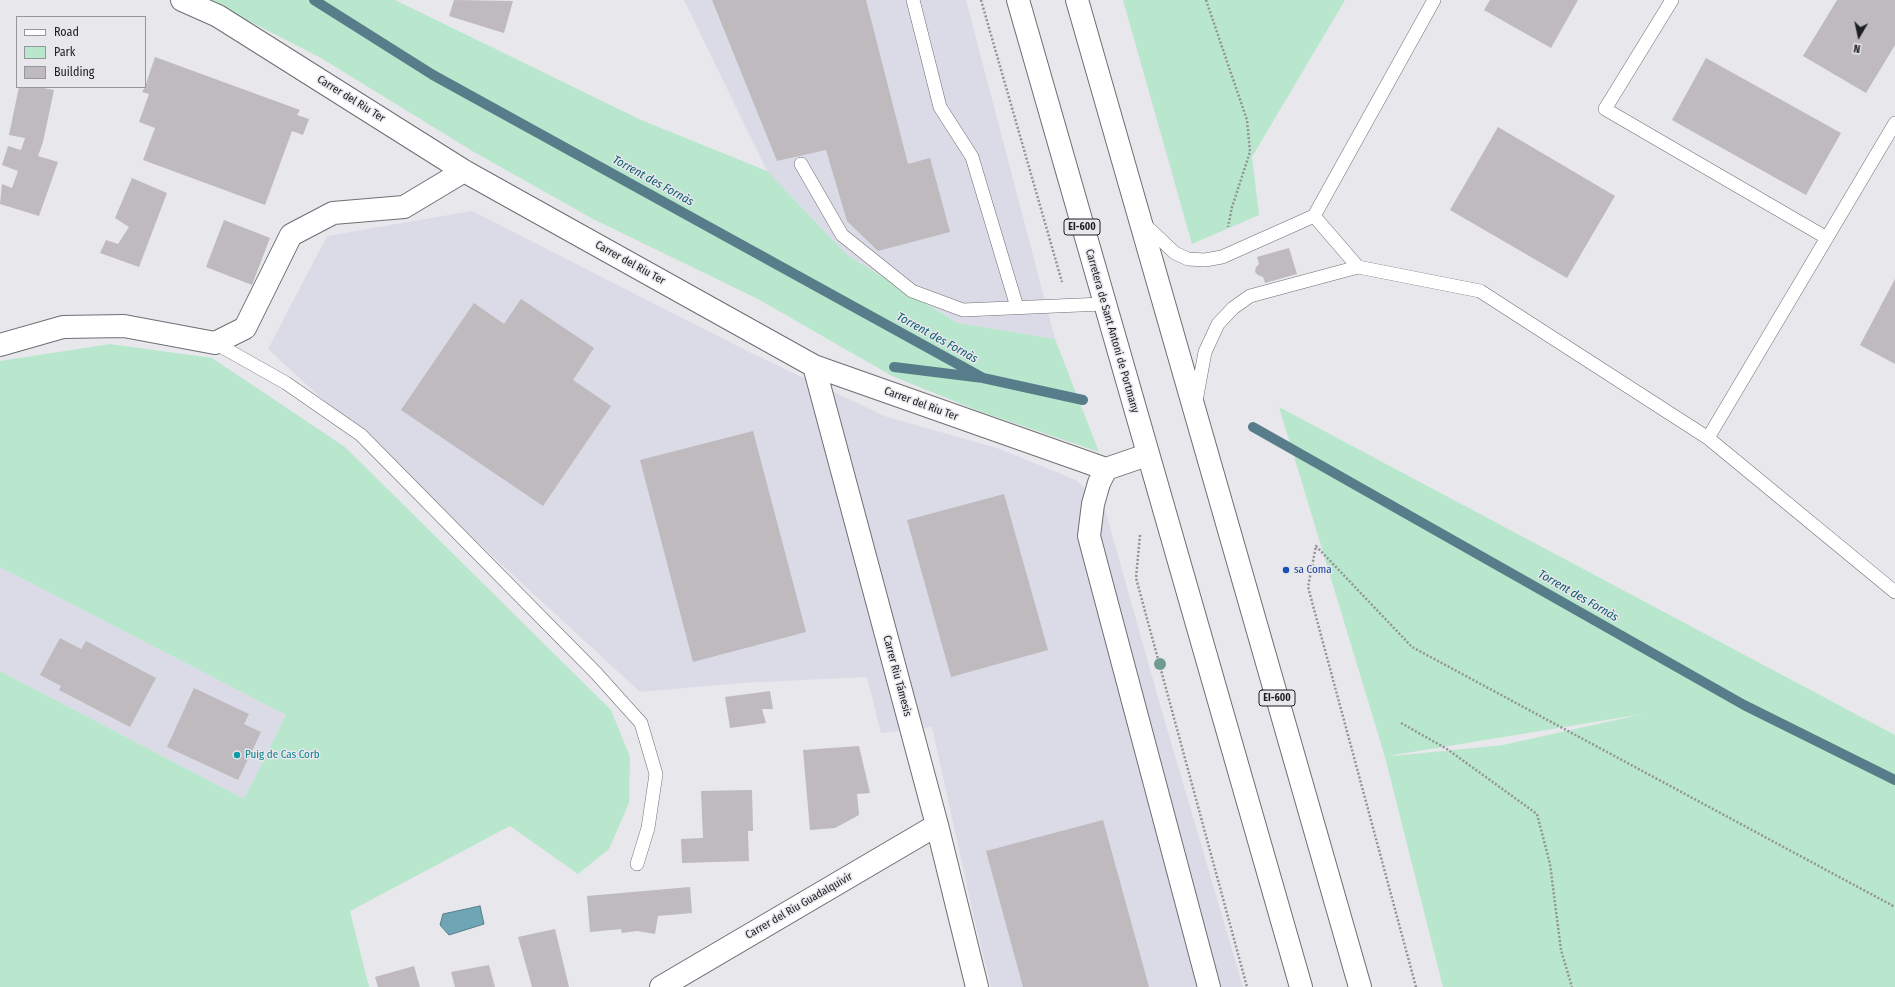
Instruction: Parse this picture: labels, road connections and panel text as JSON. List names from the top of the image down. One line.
{"streets":{"street":["Carrer del Riu Ter","EI-600","Carretera de Sant Antoni de Portmany","Carrer Riu Támesis","Carrer del Riu Guadalquivir"]},"crossings":[["Carrer del Riu Ter","Carrer Riu Támesis"],["EI-600","Carretera de Sant Antoni de Portmany"],["Carrer Riu Támesis","Carrer del Riu Guadalquivir"]],"water":["Torrent des Fornàs"],"places":["sa Coma","Puig de Cas Corb"],"legend":["Road","Park","Building"],"north":"bottom"}
